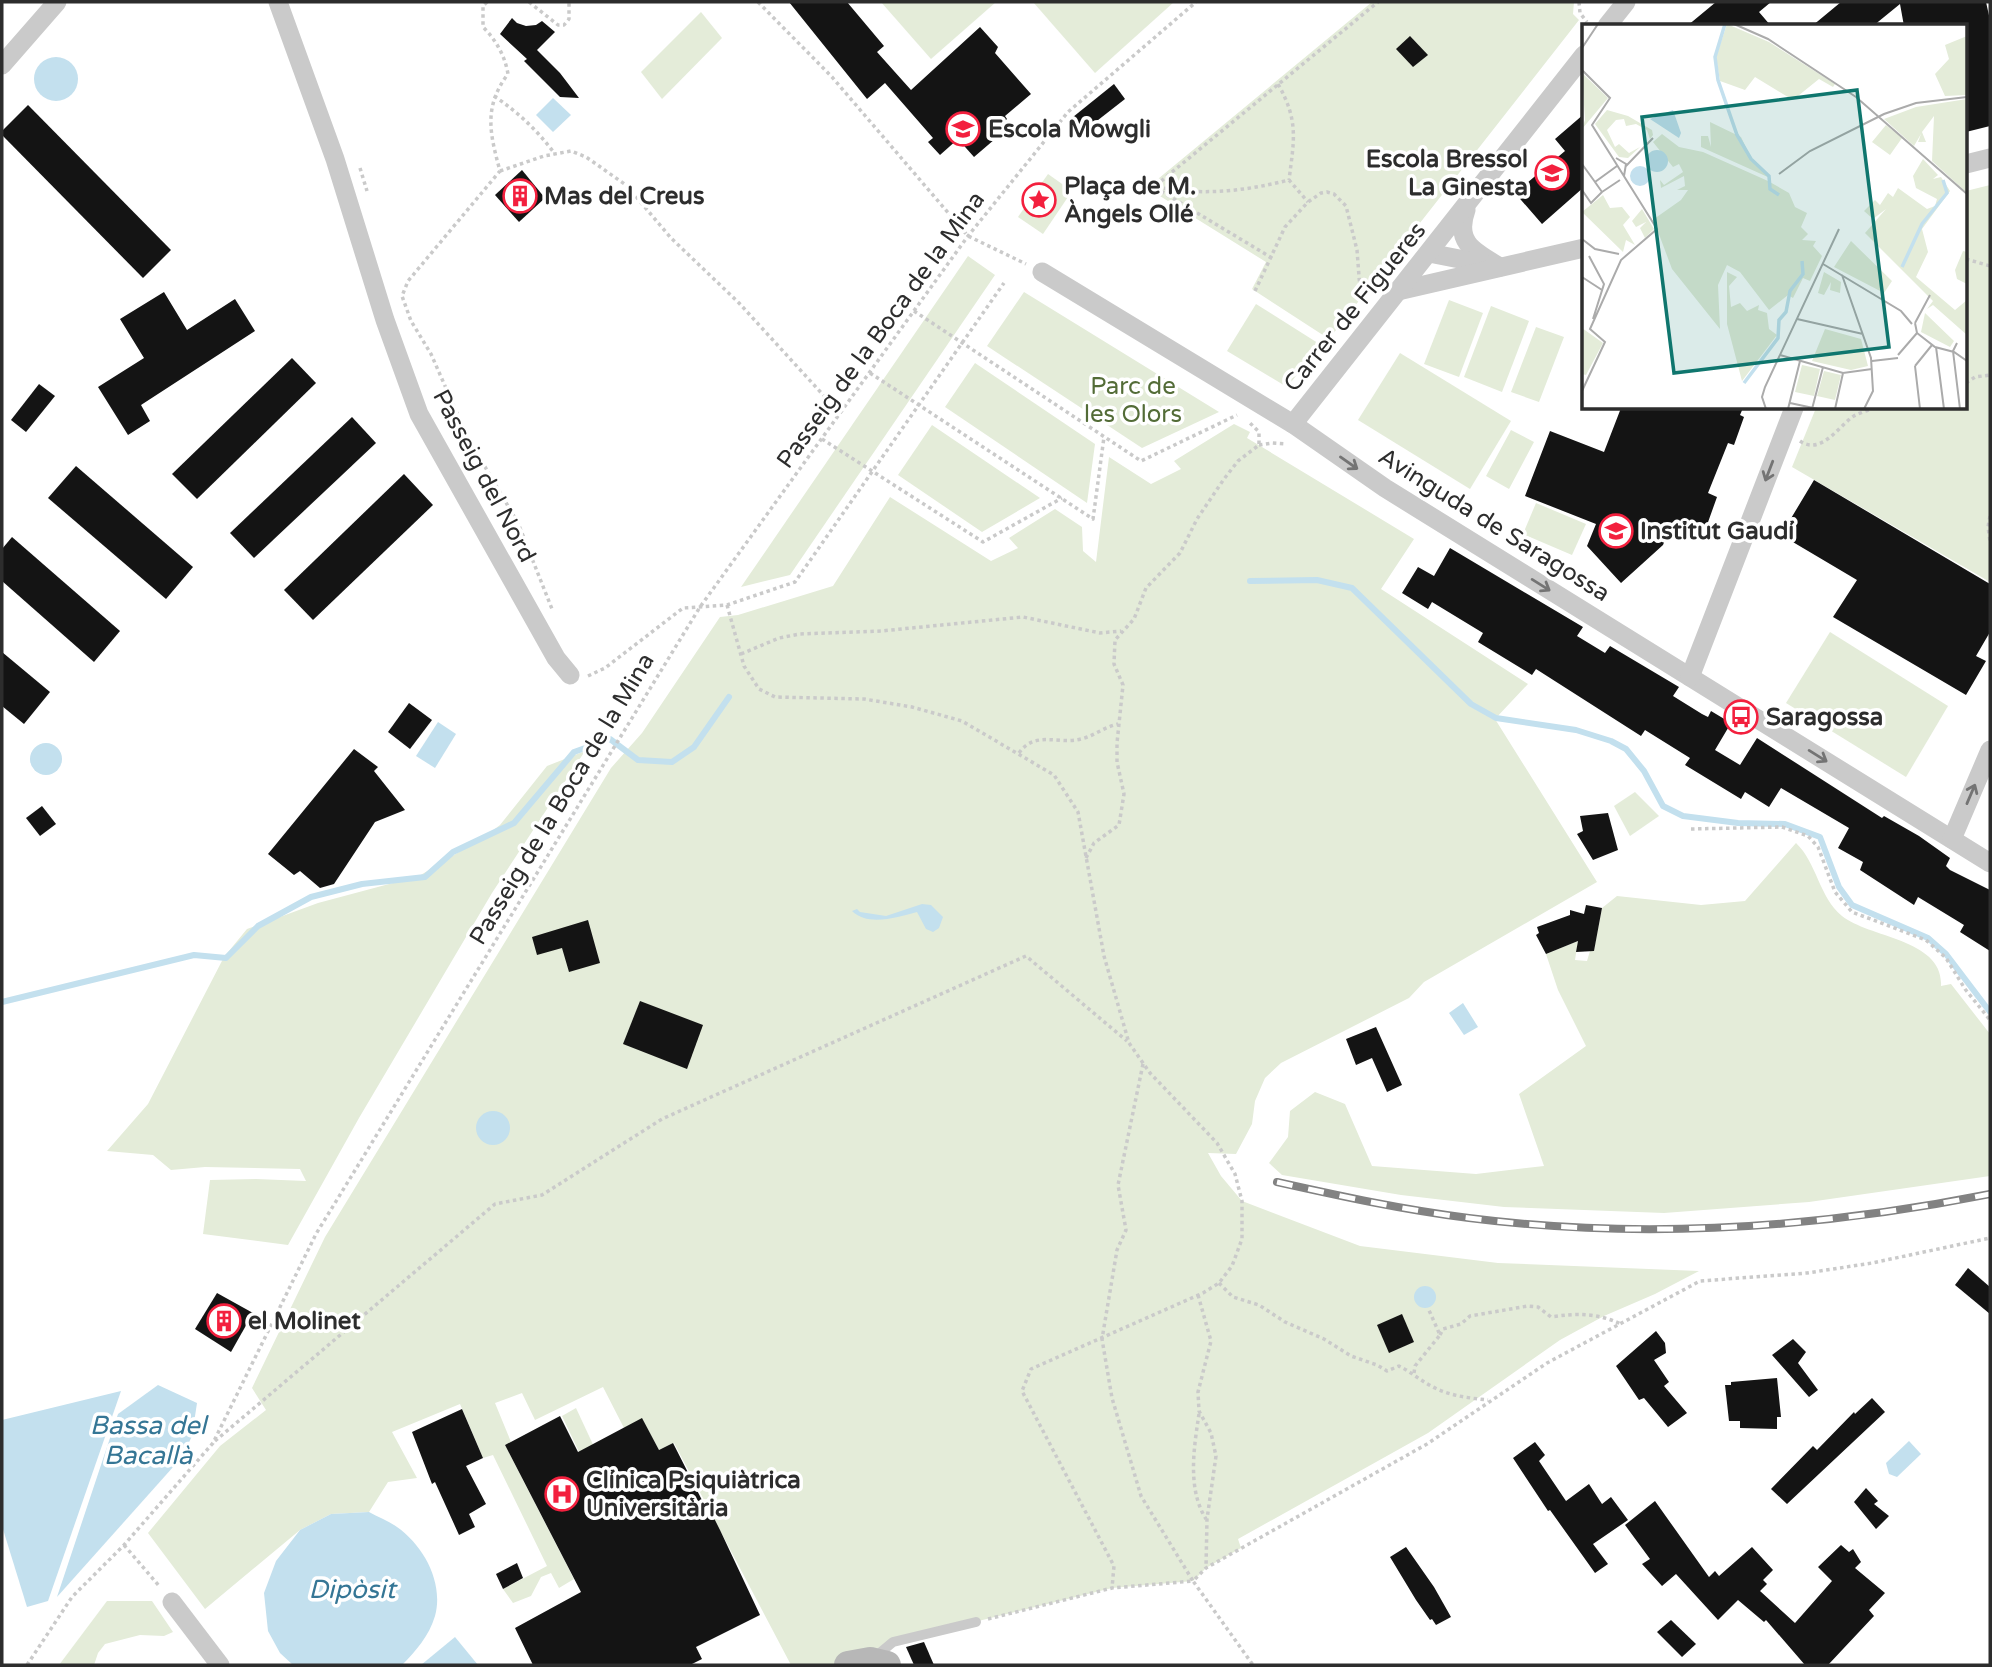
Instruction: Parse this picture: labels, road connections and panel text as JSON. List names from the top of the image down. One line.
{"streets":{"street":["Carrer de Figueres","Passeig del Nord","Avinguda de Saragossa"],"path":["Passeig de la Boca de la Mina"]},"crossings":[["Carrer de Figueres","Avinguda de Saragossa"]],"one_way":["Avinguda de Saragossa"],"water":["Bassa del Bacallà","Dipòsit"],"parks":["Parc de les Olors"],"places":{"school or university":["Escola Mowgli","Escola Bressol La Ginesta","Institut Gaudí"],"building":["Mas del Creus","el Molinet"],"place":["Plaça de M. Àngels Ollé"],"bus stop":["Saragossa"],"hospital":["Clínica Psiquiàtrica Universitària"]}}
